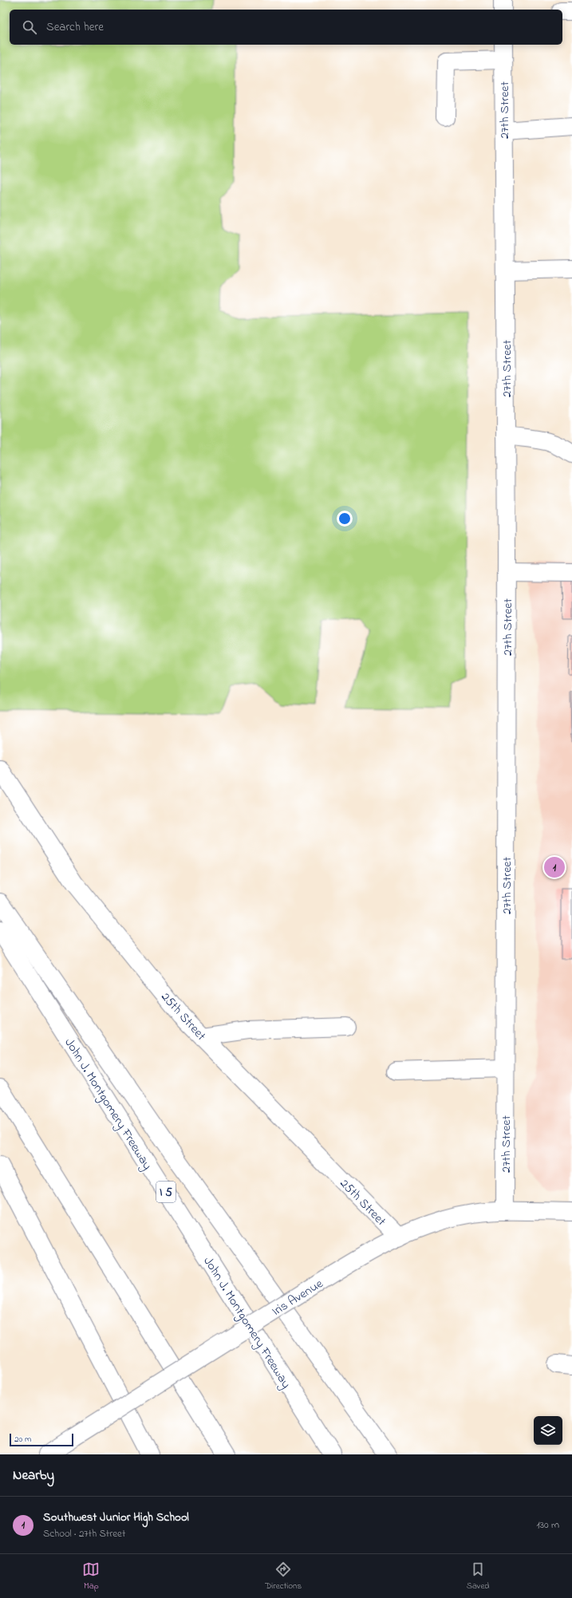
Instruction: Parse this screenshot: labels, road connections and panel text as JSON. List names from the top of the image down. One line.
{"streets":{"main road":["27th Street","25th Street","John J. Montgomery Freeway","I 5","Iris Avenue"]},"crossings":[["27th Street","Iris Avenue"],["25th Street","Iris Avenue"]],"scale_bar":"20 m","page":{"search":"Search here","pins":"1","scale":"20 m","heading":"Nearby","list":[{"mark":"1","name":"Southwest Junior High School","note":"School · 27th Street","value":"130 m"}],"nav":["Map","Directions","Saved"]}}
